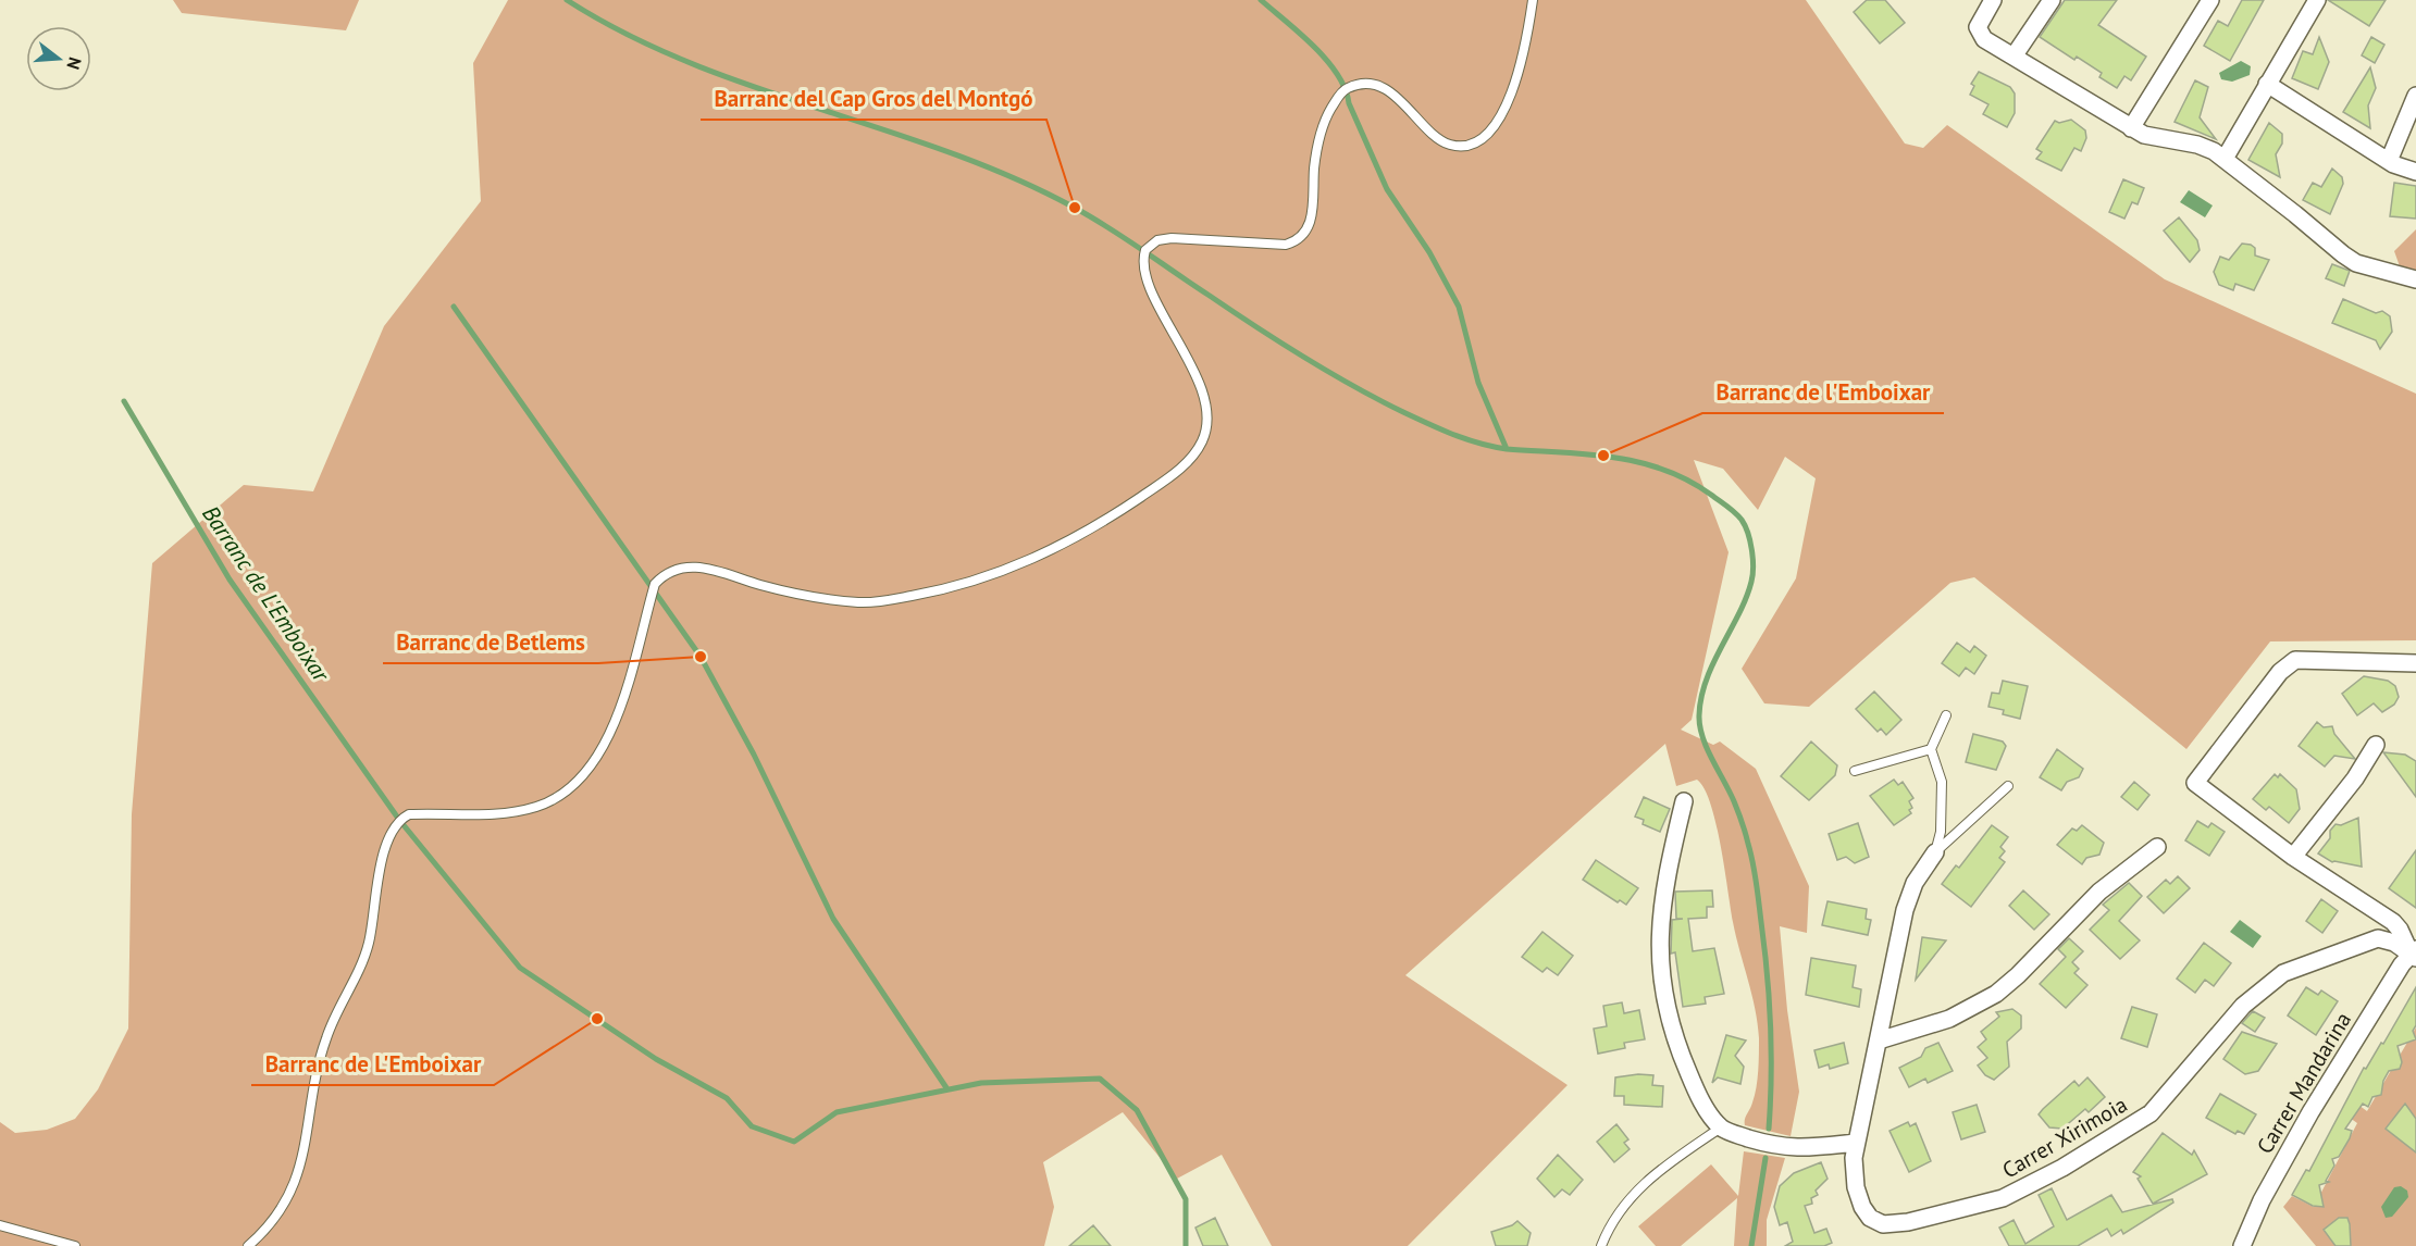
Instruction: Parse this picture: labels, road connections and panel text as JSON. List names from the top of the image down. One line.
{"streets":{"street":["Carrer Mandarina","Carrer Xirimoia"]},"crossings":[["Carrer Mandarina","Carrer Xirimoia"]],"water":["Barranc de L'Emboixar"],"places":["Barranc del Cap Gros del Montgó","Barranc de l'Emboixar","Barranc de Betlems","Barranc de L'Emboixar"],"north":"right"}
